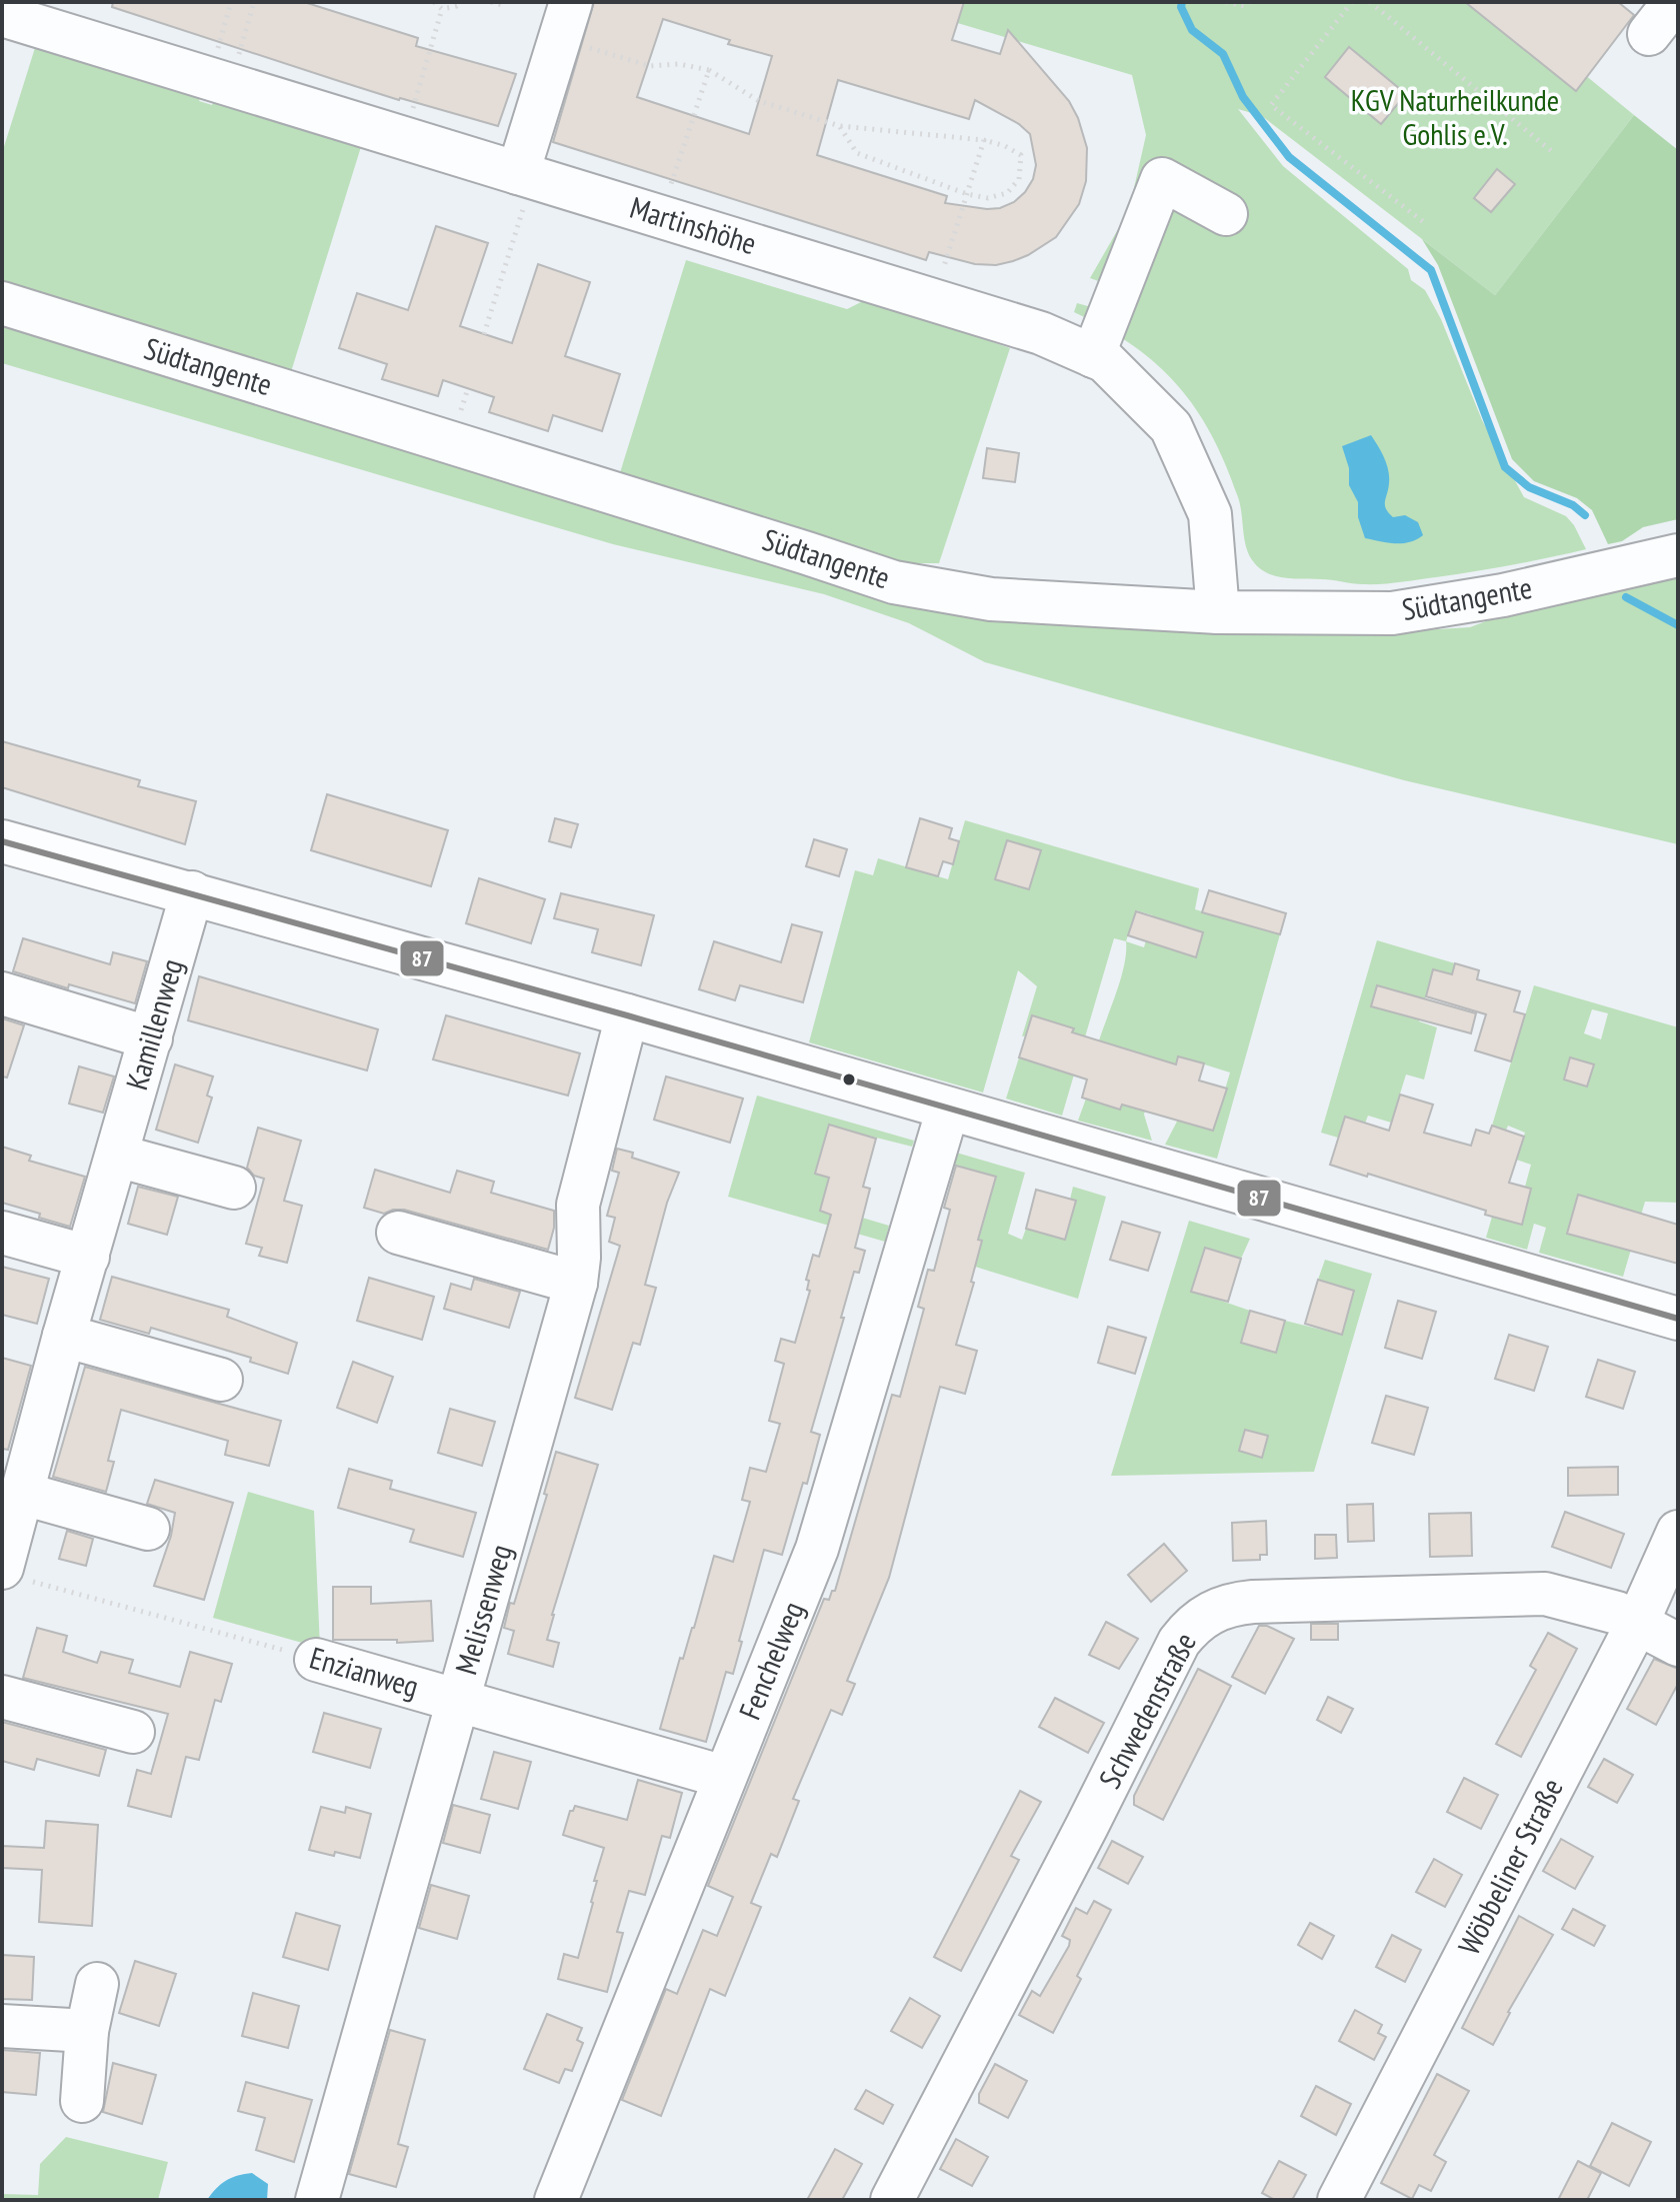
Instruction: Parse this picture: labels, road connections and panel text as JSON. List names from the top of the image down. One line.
{"streets":{"street":["Martinshöhe","Südtangente","Kamillenweg","Melissenweg","Fenchelweg","Enzianweg","Schwedenstraße","Wöbbeliner Straße"]},"crossings":[["Martinshöhe","Südtangente"],["Kamillenweg","Enzianweg"],["Melissenweg","Enzianweg"],["Fenchelweg","Enzianweg"],["Schwedenstraße","Wöbbeliner Straße"]],"parks":["KGV Naturheilkunde Gohlis e.V."],"lines":["transit line 87"]}
